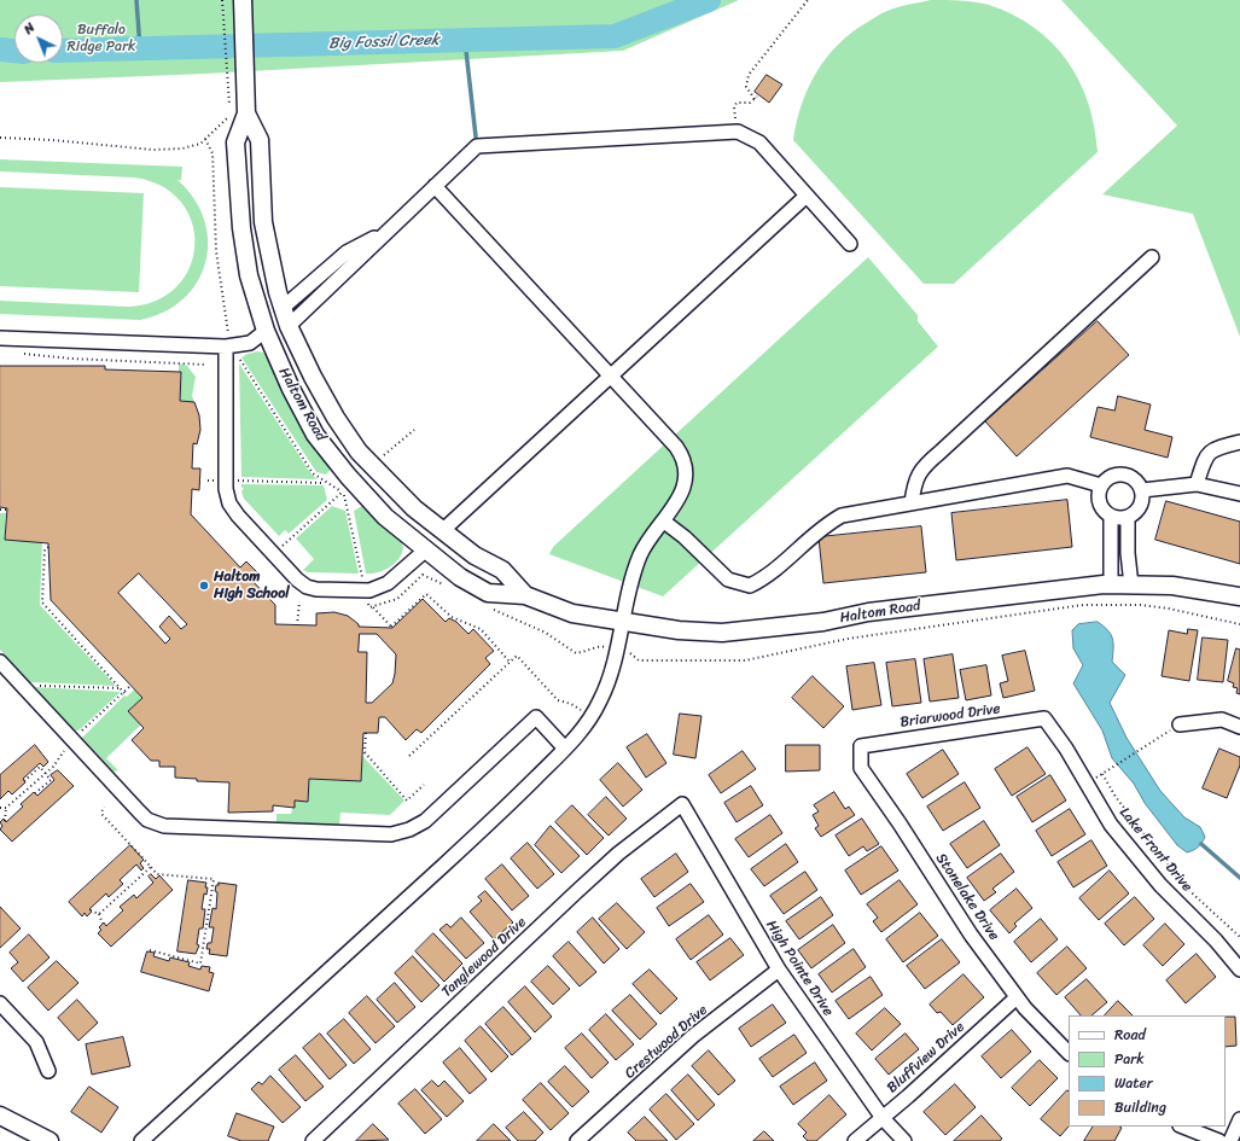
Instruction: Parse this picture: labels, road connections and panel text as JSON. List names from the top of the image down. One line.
{"streets":{"main road":["Haltom Road"],"street":["Briarwood Drive","Lake Front Drive","Stonelake Drive","Tanglewood Drive","High Pointe Drive","Crestwood Drive","Bluffview Drive"]},"crossings":[["Briarwood Drive","Lake Front Drive"],["Briarwood Drive","Stonelake Drive"],["Stonelake Drive","Bluffview Drive"],["Tanglewood Drive","High Pointe Drive"],["High Pointe Drive","Crestwood Drive"],["High Pointe Drive","Bluffview Drive"]],"water":["Big Fossil Creek"],"parks":["Buffalo Ridge Park"],"places":["Haltom High School"],"legend":["Road","Park","Water","Building"],"north":"top left"}
